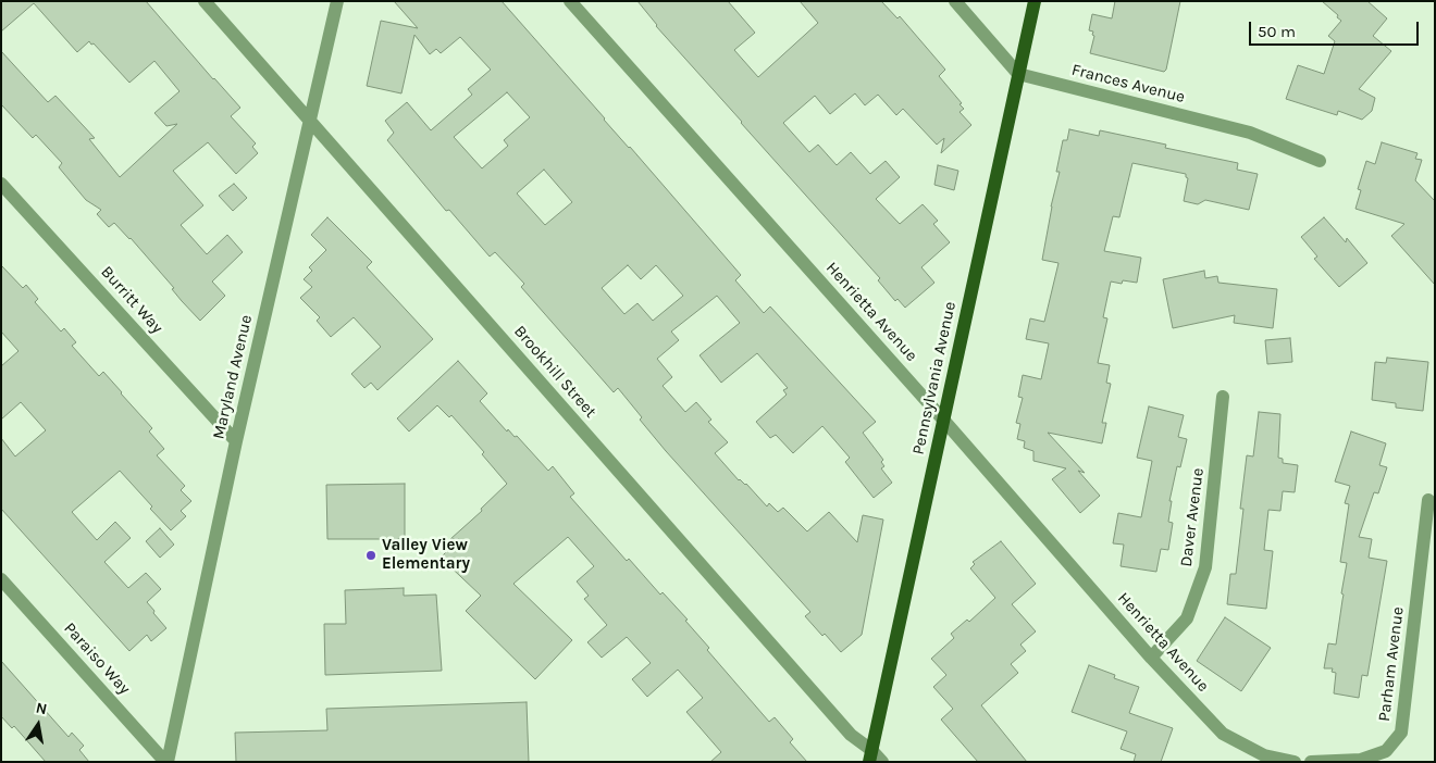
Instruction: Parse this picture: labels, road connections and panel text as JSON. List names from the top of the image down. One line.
{"streets":{"main road":["Pennsylvania Avenue"],"street":["Frances Avenue","Burritt Way","Henrietta Avenue","Brookhill Street","Maryland Avenue","Daver Avenue","Paraiso Way","Parham Avenue"]},"crossings":[["Frances Avenue","Pennsylvania Avenue"],["Burritt Way","Maryland Avenue"],["Henrietta Avenue","Pennsylvania Avenue"],["Henrietta Avenue","Daver Avenue"],["Brookhill Street","Maryland Avenue"],["Brookhill Street","Pennsylvania Avenue"],["Maryland Avenue","Paraiso Way"]],"places":["Valley View Elementary"],"scale_bar":"50 m","north":"top"}
